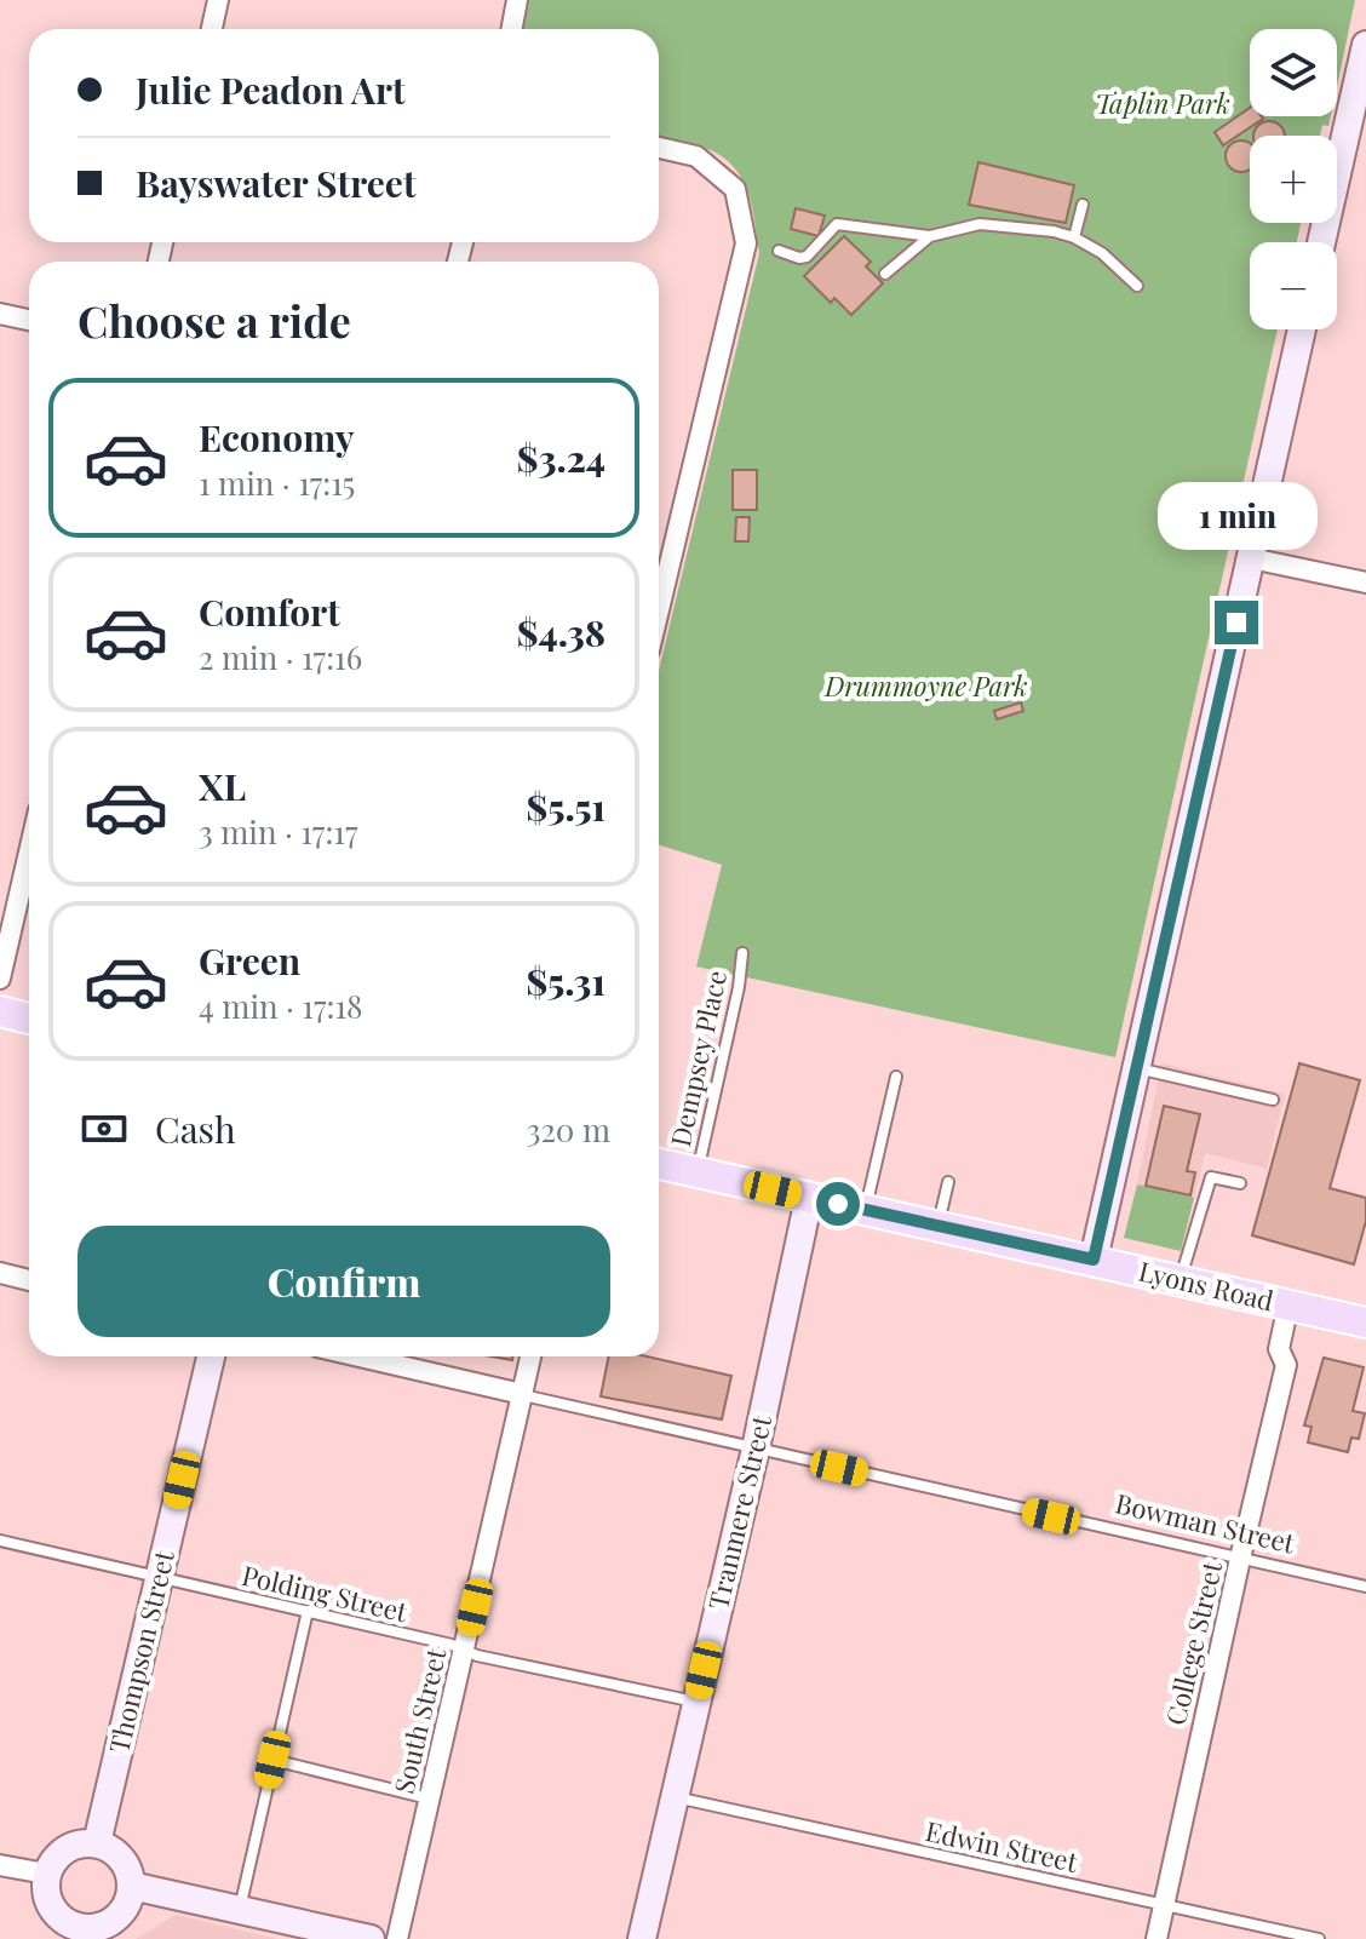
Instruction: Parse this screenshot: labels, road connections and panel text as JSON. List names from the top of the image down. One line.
{"streets":{"main road":["Lyons Road"],"street":["Tranmere Street","Bowman Street","College Street","Thompson Street","South Street"],"lane":["Dempsey Place","Polding Street","Edwin Street"]},"crossings":[["Dempsey Place","Lyons Road"],["Lyons Road","Tranmere Street"],["Lyons Road","College Street"],["Tranmere Street","Bowman Street"],["Tranmere Street","Polding Street"],["Tranmere Street","Edwin Street"],["Bowman Street","College Street"],["Bowman Street","South Street"],["Polding Street","Thompson Street"],["Polding Street","South Street"],["College Street","Edwin Street"]],"parks":["Taplin Park","Drummoyne Park"],"page":{"map_buttons":["+","−"],"banner":["Julie Peadon Art","Bayswater Street"],"heading":"Choose a ride","list":[{"name":"Economy","note":"1 min · 17:15","value":"$3.24"},{"name":"Comfort","note":"2 min · 17:16","value":"$4.38"},{"name":"XL","note":"3 min · 17:17","value":"$5.51"},{"name":"Green","note":"4 min · 17:18","value":"$5.31"}],"bubble":"1 min","pay":["Cash","320 m"],"buttons":"Confirm"}}
